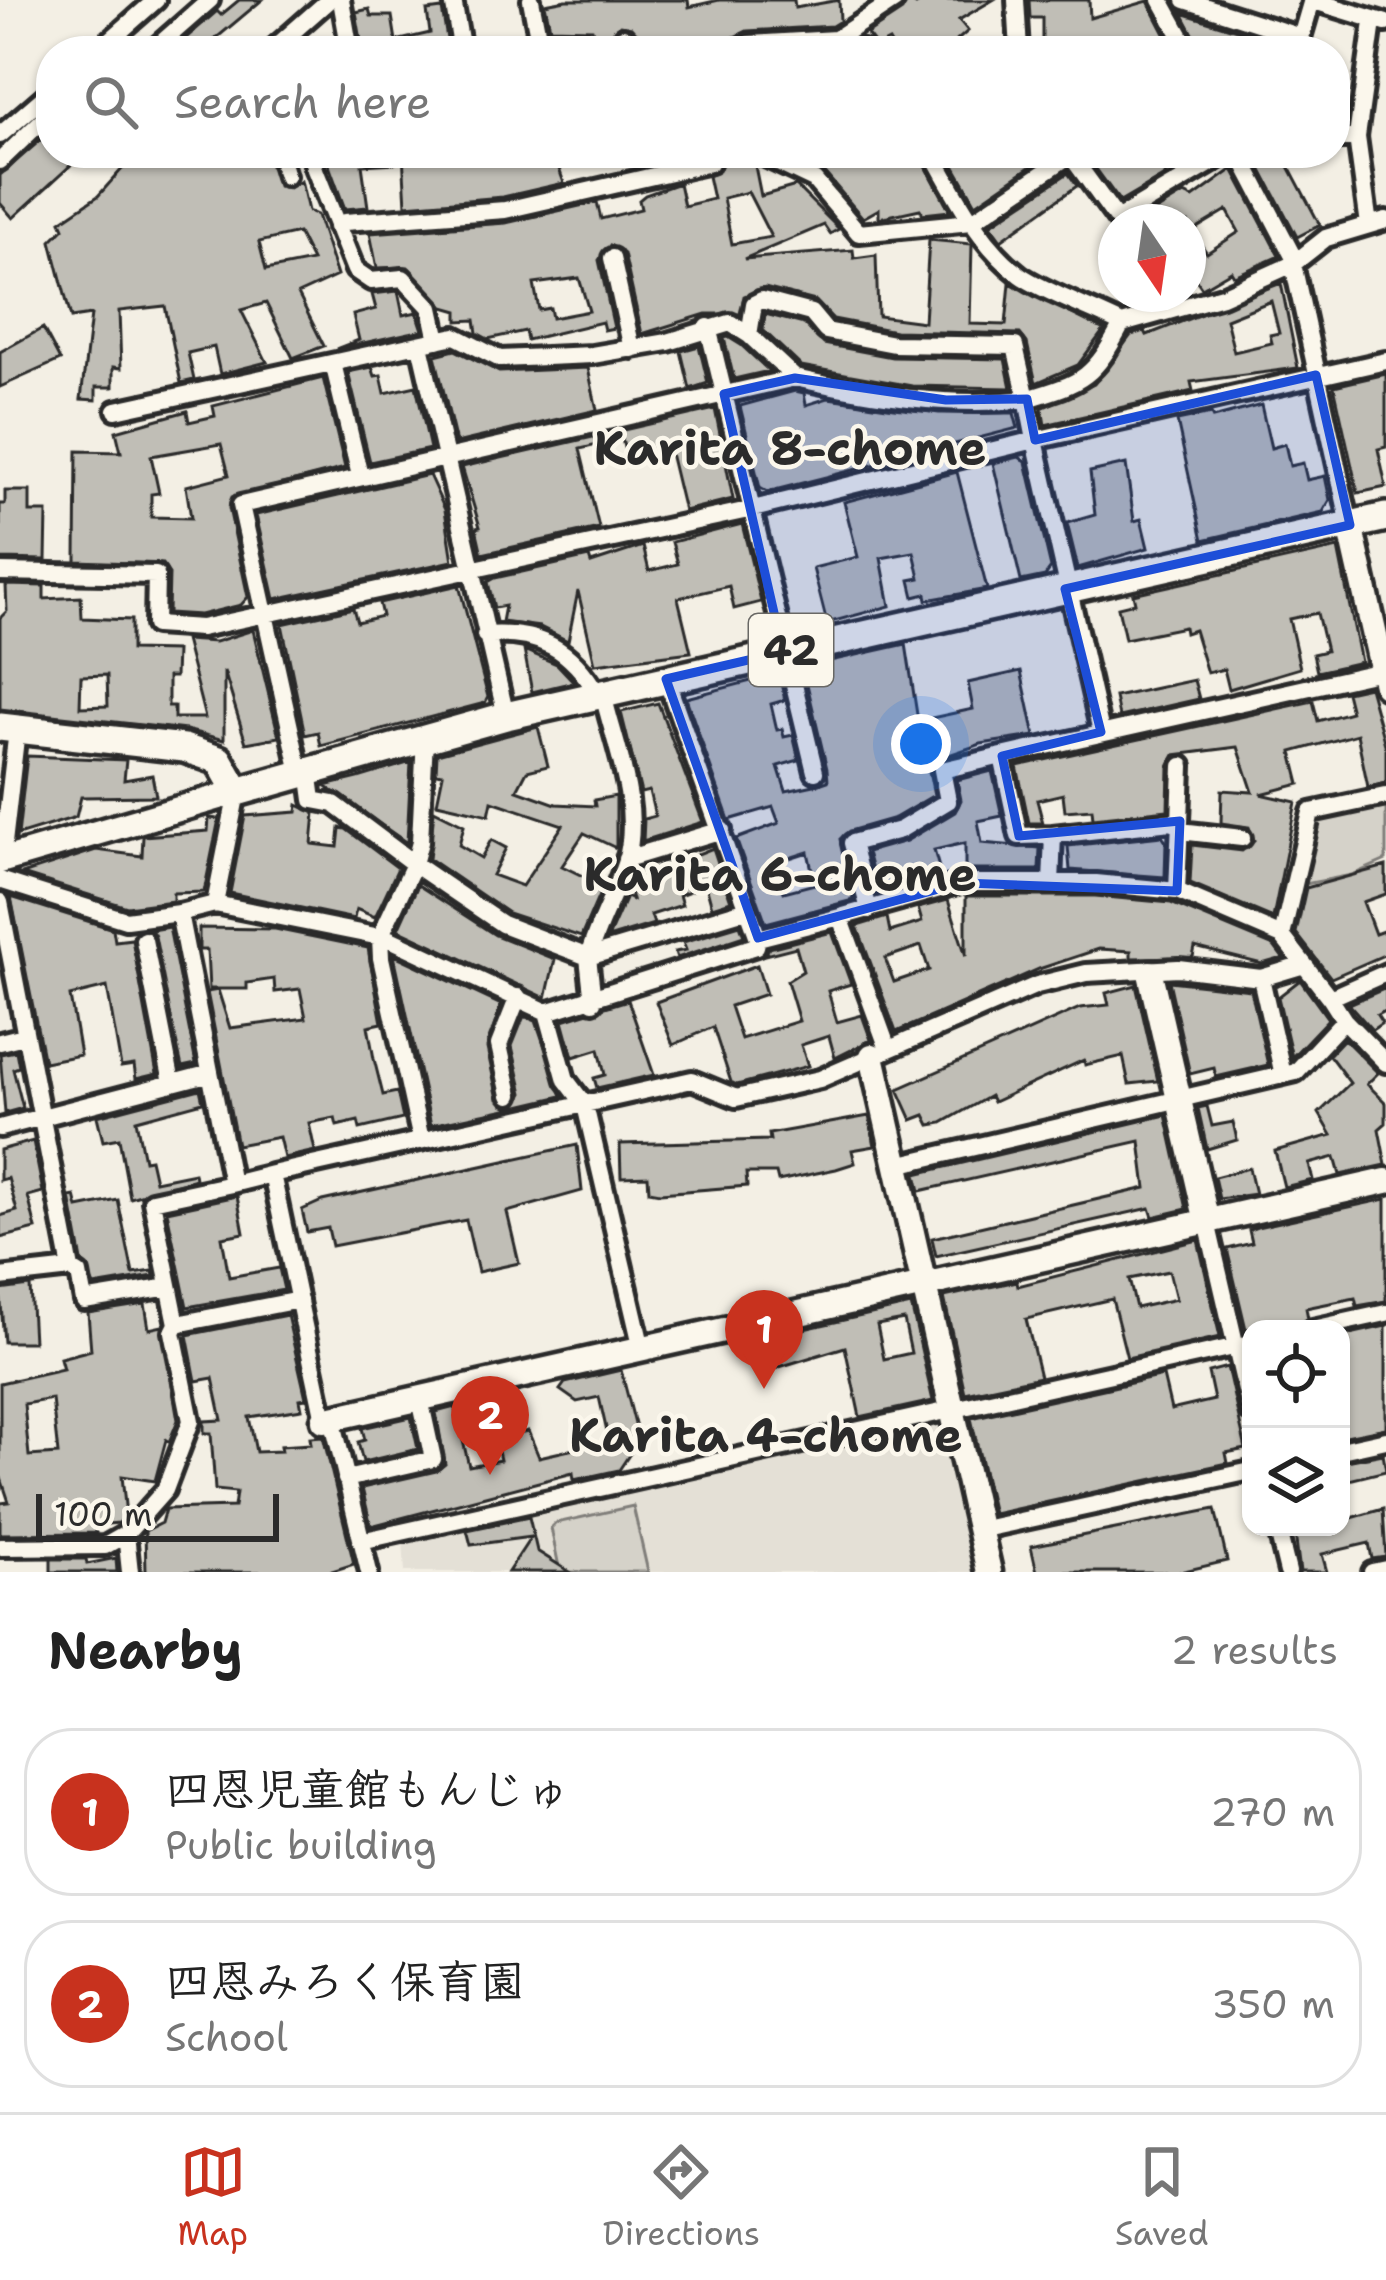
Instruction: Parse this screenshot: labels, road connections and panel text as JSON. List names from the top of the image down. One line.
{"streets":{"main road":["42"]},"districts":["Karita 8-chome","Karita 6-chome","Karita 4-chome"],"scale_bar":"100 m","north":"bottom","page":{"search":"Search here","pins":["1","2"],"scale":"100 m","heading":["Nearby","2 results"],"list":[{"mark":"1","name":"四恩児童館もんじゅ","note":"Public building","value":"270 m"},{"mark":"2","name":"四恩みろく保育園","note":"School","value":"350 m"}],"nav":["Map","Directions","Saved"]}}
